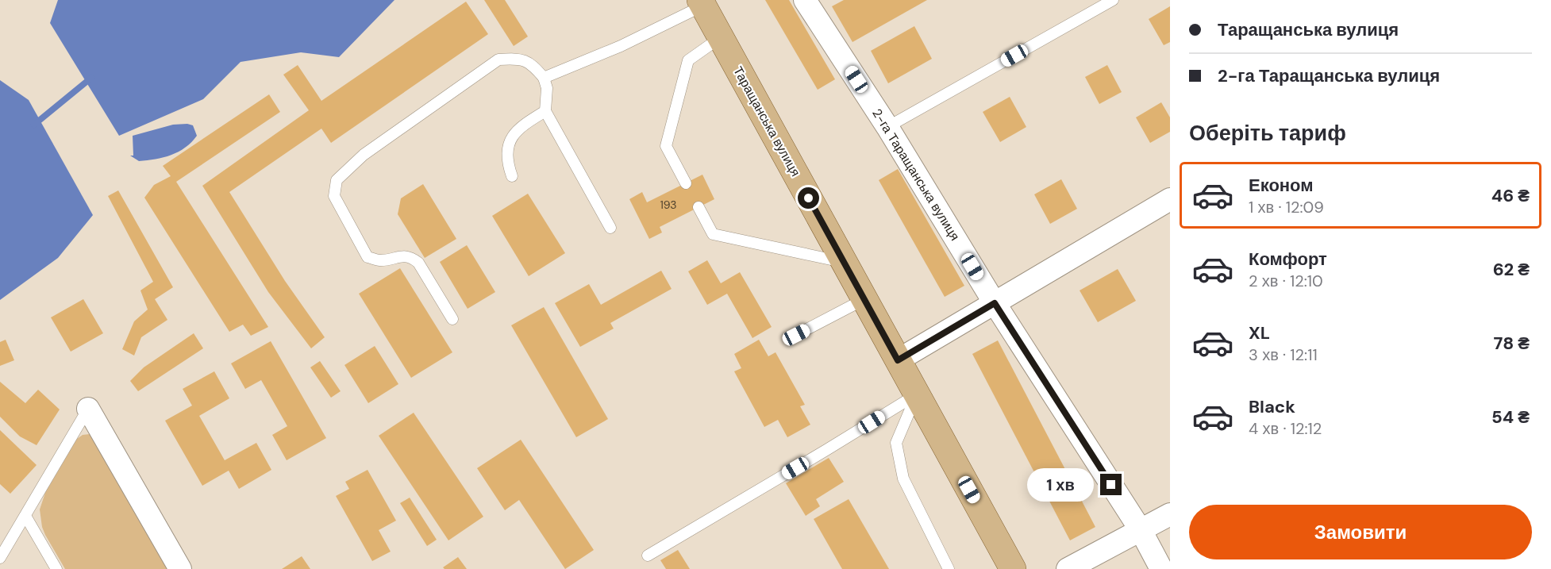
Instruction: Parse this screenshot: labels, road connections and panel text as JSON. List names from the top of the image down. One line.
{"streets":{"main road":["Таращанська вулиця"],"street":["2-га Таращанська вулиця"]},"house_numbers":["193"],"page":{"banner":["Таращанська вулиця","2-га Таращанська вулиця"],"heading":"Оберіть тариф","list":[{"name":"Економ","note":"1 хв · 12:09","value":"46 ₴"},{"name":"Комфорт","note":"2 хв · 12:10","value":"62 ₴"},{"name":"XL","note":"3 хв · 12:11","value":"78 ₴"},{"name":"Black","note":"4 хв · 12:12","value":"54 ₴"}],"bubble":"1 хв","buttons":"Замовити"}}
